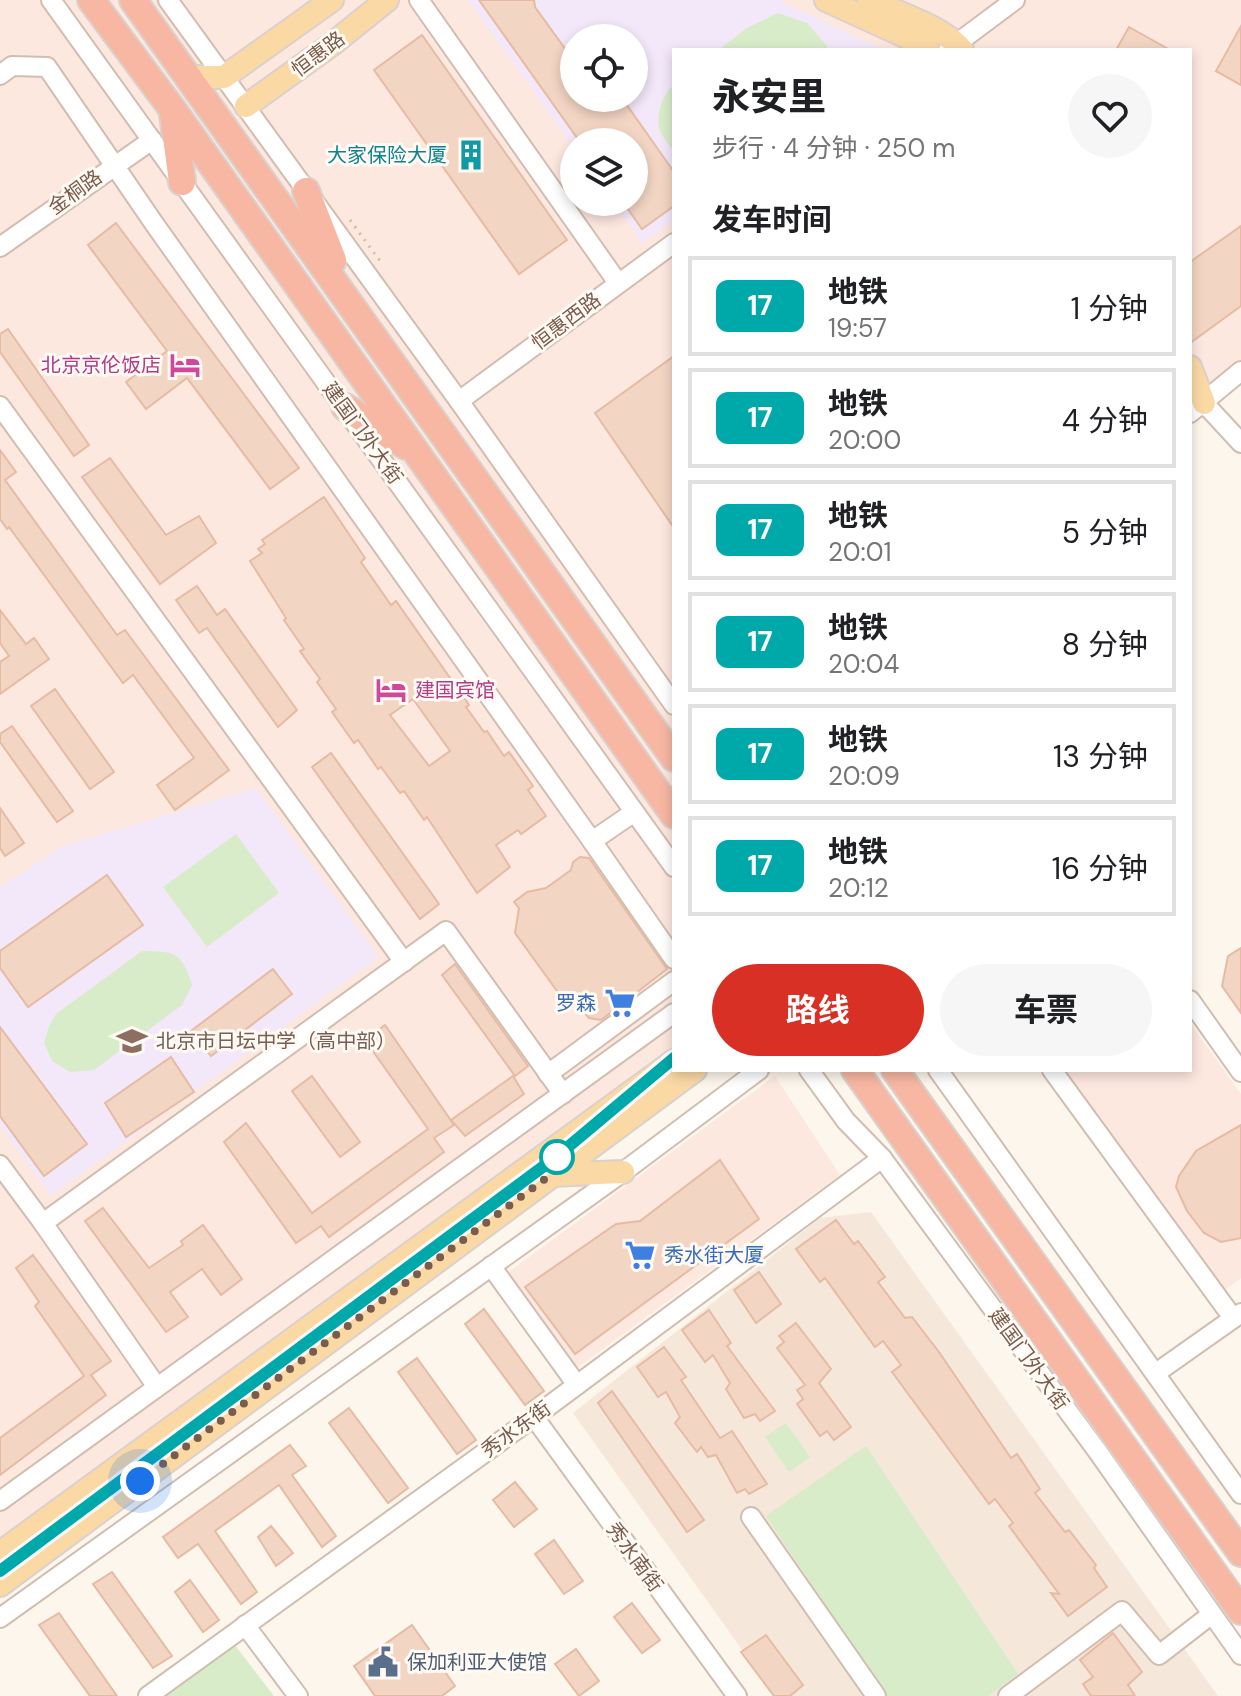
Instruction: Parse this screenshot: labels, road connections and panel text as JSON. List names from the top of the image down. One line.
{"streets":{"highway":["建国门外大街"],"main road":["恒惠路"],"street":["金桐路","恒惠西路","秀水东街","秀水南街"]},"crossings":[["金桐路","建国门外大街"],["建国门外大街","秀水东街"],["秀水东街","秀水南街"]],"places":{"building":["大家保险大厦"],"hotel":["北京京伦饭店","建国宾馆"],"supermarket":["罗森","秀水街大厦"],"school or university":["北京市日坛中学（高中部）"],"public building":["保加利亚大使馆"]},"lines":["metro line 17"],"page":{"heading":[["永安里","步行 · 4 分钟 · 250 m"],"发车时间"],"list":[{"mark":"17","name":"地铁","note":"19:57","value":"1 分钟"},{"mark":"17","name":"地铁","note":"20:00","value":"4 分钟"},{"mark":"17","name":"地铁","note":"20:01","value":"5 分钟"},{"mark":"17","name":"地铁","note":"20:04","value":"8 分钟"},{"mark":"17","name":"地铁","note":"20:09","value":"13 分钟"},{"mark":"17","name":"地铁","note":"20:12","value":"16 分钟"}],"buttons":["路线","车票"]}}
